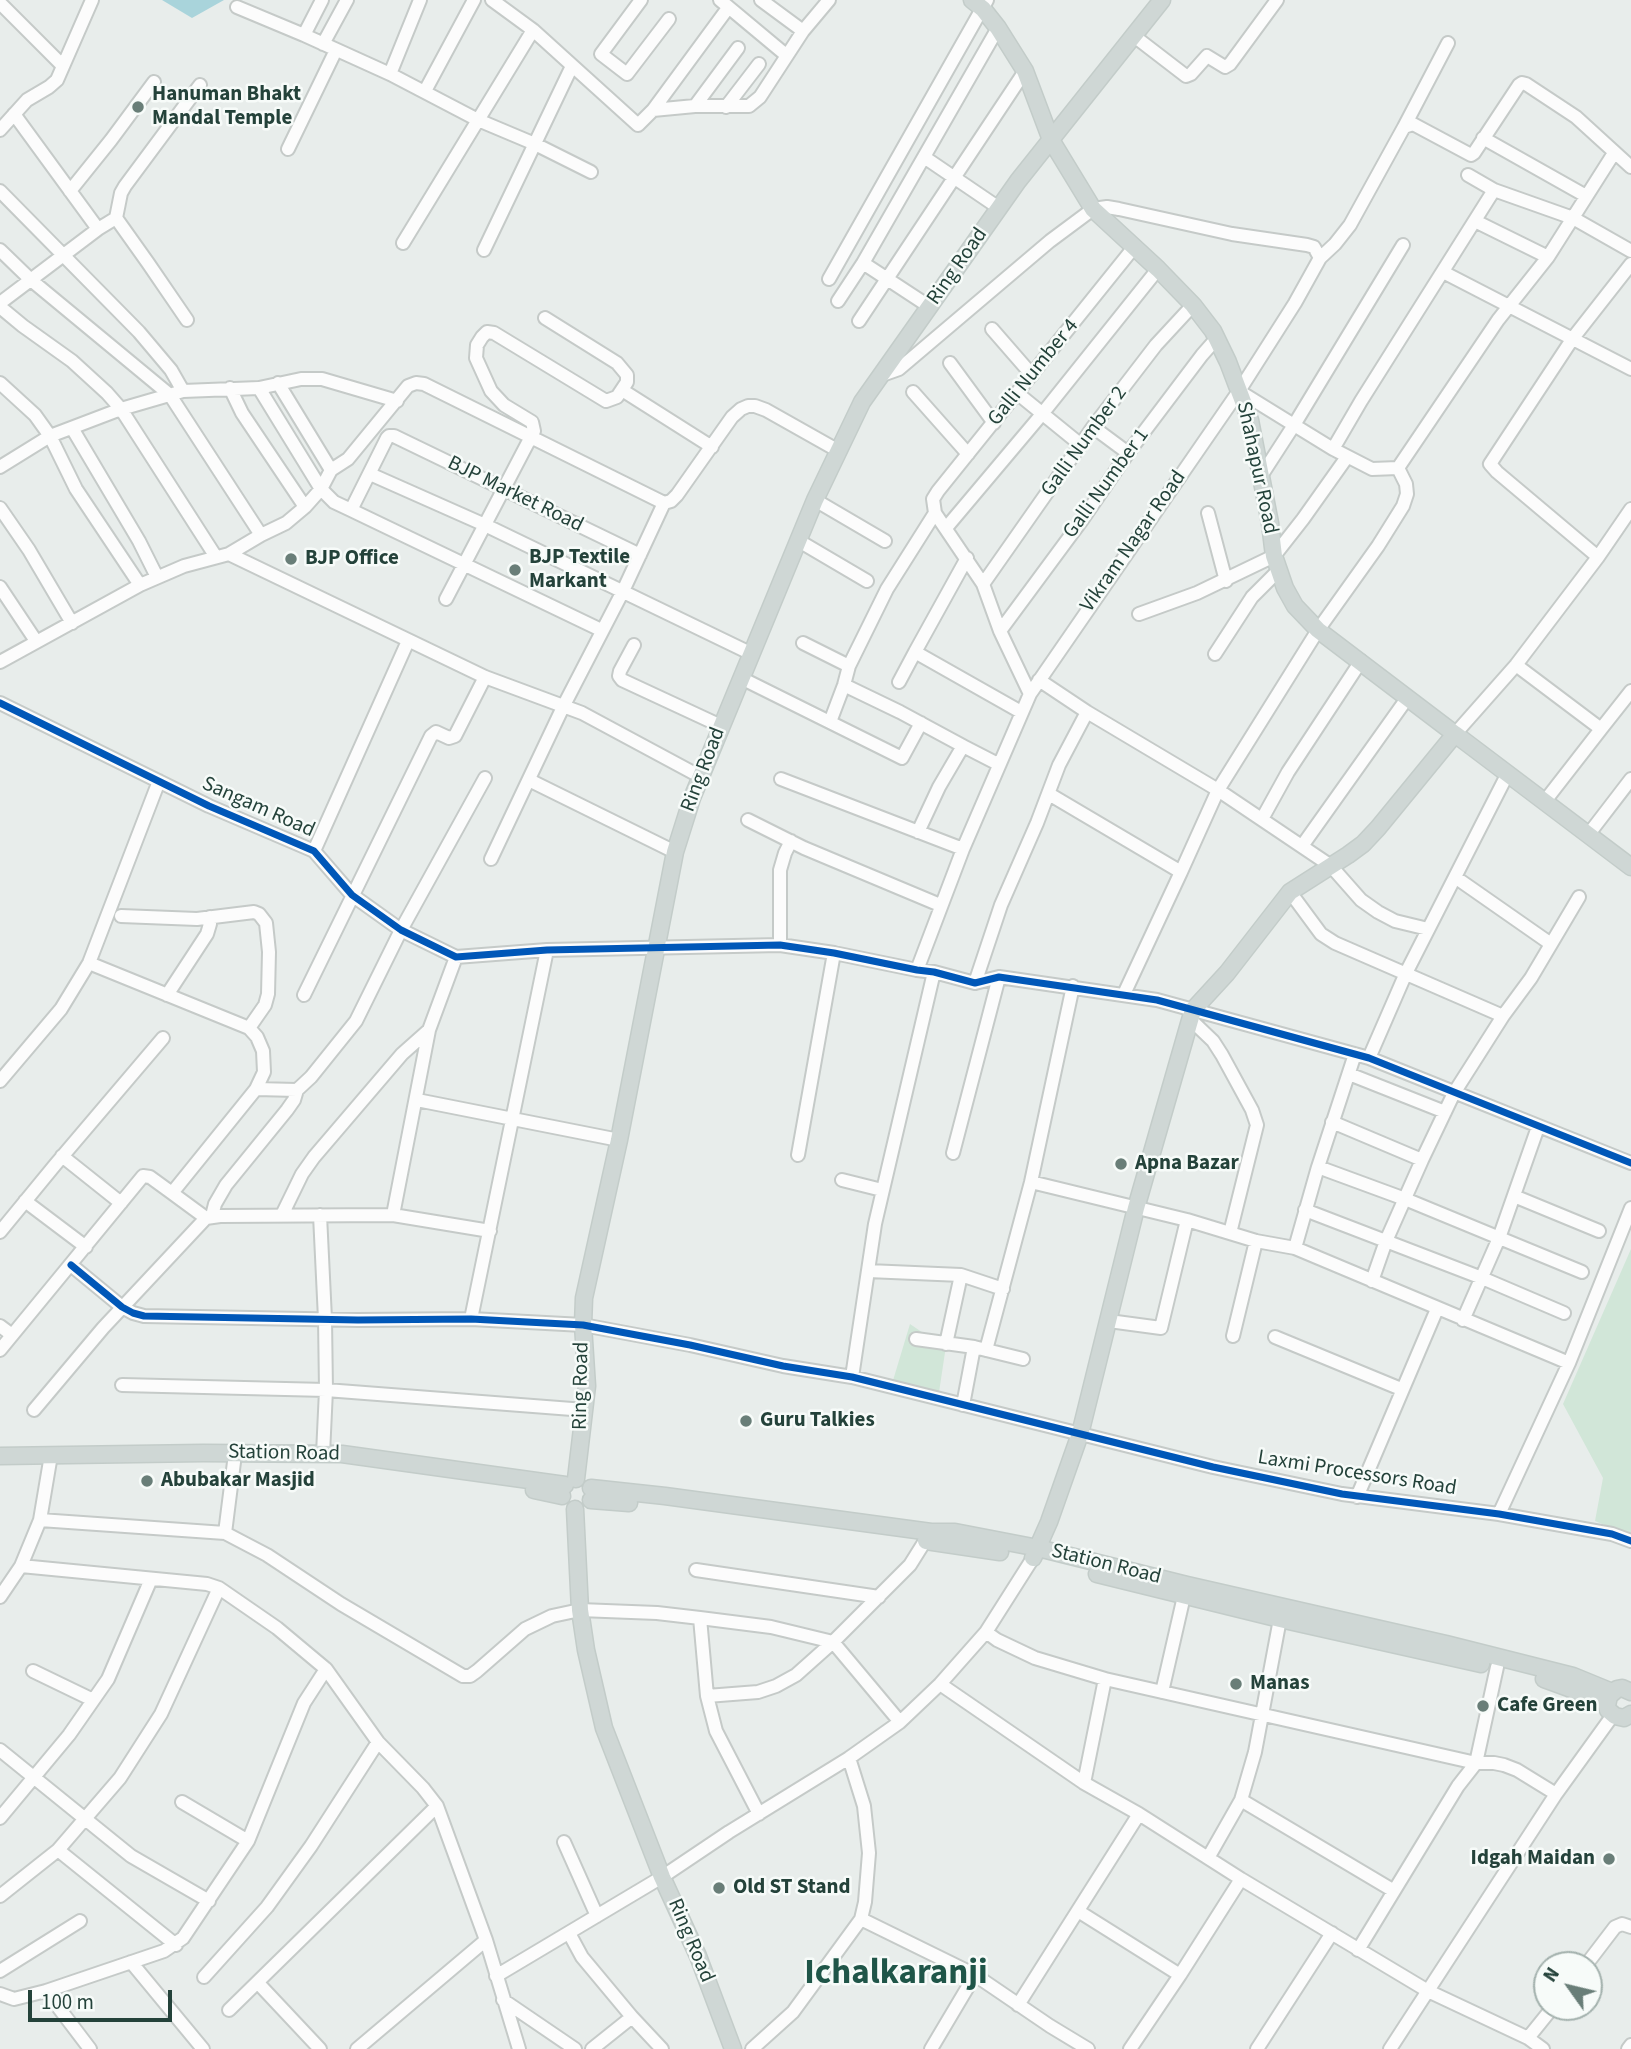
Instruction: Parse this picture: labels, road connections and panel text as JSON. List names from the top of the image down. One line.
{"streets":{"main road":["Ring Road","Shahapur Road","Station Road"],"street":["Galli Number 4","Galli Number 2","Galli Number 1","BJP Market Road","Vikram Nagar Road","Sangam Road","Laxmi Processors Road"]},"crossings":[["Ring Road","Shahapur Road"],["Ring Road","Station Road"],["Ring Road","Laxmi Processors Road"],["Galli Number 4","Shahapur Road"],["Galli Number 2","Shahapur Road"],["Shahapur Road","Galli Number 1"],["Shahapur Road","Vikram Nagar Road"]],"districts":["Ichalkaranji"],"places":["Hanuman Bhakt Mandal Temple","BJP Office","BJP Textile Markant","Apna Bazar","Guru Talkies","Abubakar Masjid","Manas","Cafe Green","Idgah Maidan","Old ST Stand"],"scale_bar":"100 m","north":"top left"}
